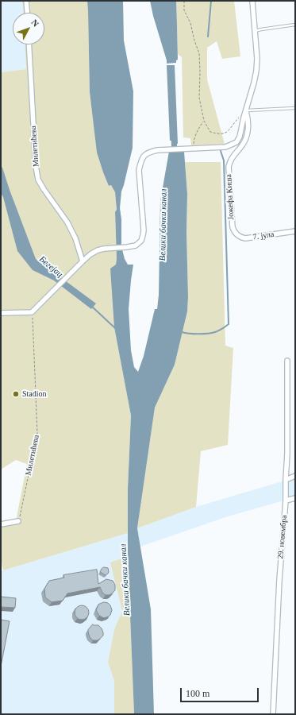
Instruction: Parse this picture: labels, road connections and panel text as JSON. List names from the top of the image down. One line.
{"streets":{"street":["Милетићева","Јожефа Киша","7. јула","29. новембра"]},"crossings":[["Јожефа Киша","7. јула"]],"water":["Велики бачки канал","Бегејац"],"places":["Stadion"],"scale_bar":"100 m","north":"top right"}
